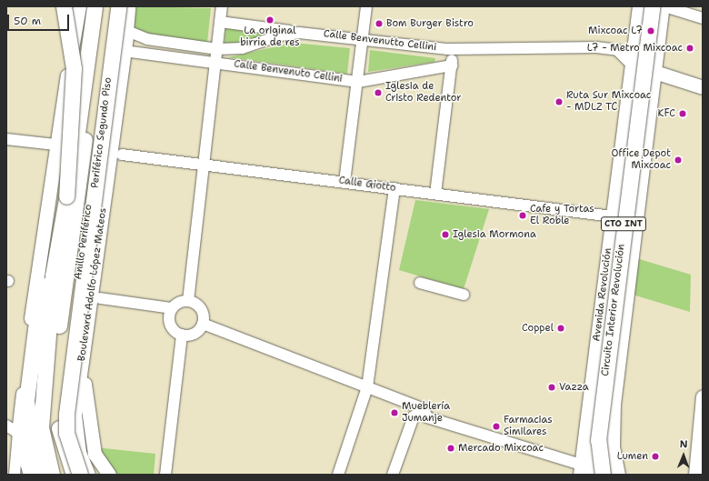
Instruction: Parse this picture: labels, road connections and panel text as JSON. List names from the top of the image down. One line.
{"streets":{"highway":["Periférico Segundo Piso","CTO INT","Anillo Periférico","Circuito Interior Revolución"],"main road":["Boulevard Adolfo López Mateos","Avenida Revolución"],"street":["Calle Benvenutto Cellini","Calle Benvenuto Cellini","Calle Giotto"]},"crossings":[["Calle Benvenutto Cellini","Calle Benvenuto Cellini"],["Calle Benvenutto Cellini","Anillo Periférico"],["Calle Benvenutto Cellini","Boulevard Adolfo López Mateos"],["Calle Benvenutto Cellini","Avenida Revolución"],["Calle Benvenuto Cellini","Anillo Periférico"],["Calle Benvenuto Cellini","Boulevard Adolfo López Mateos"],["Periférico Segundo Piso","Anillo Periférico"],["Calle Giotto","Avenida Revolución"],["CTO INT","Circuito Interior Revolución"],["Anillo Periférico","Boulevard Adolfo López Mateos"]],"places":["La original birria de res","Bom Burger Bistro","Mixcoac L7","L7 - Metro Mixcoac","Iglesia de Cristo Redentor","Ruta Sur Mixcoac - MDLZ TC","KFC","Office Depot Mixcoac","Cafe y Tortas El Roble","Iglesia Mormona","Coppel","Vazza","Mueblería Jumanje","Farmacias Similares","Mercado Mixcoac","Lumen"],"scale_bar":"50 m","north":"top"}
